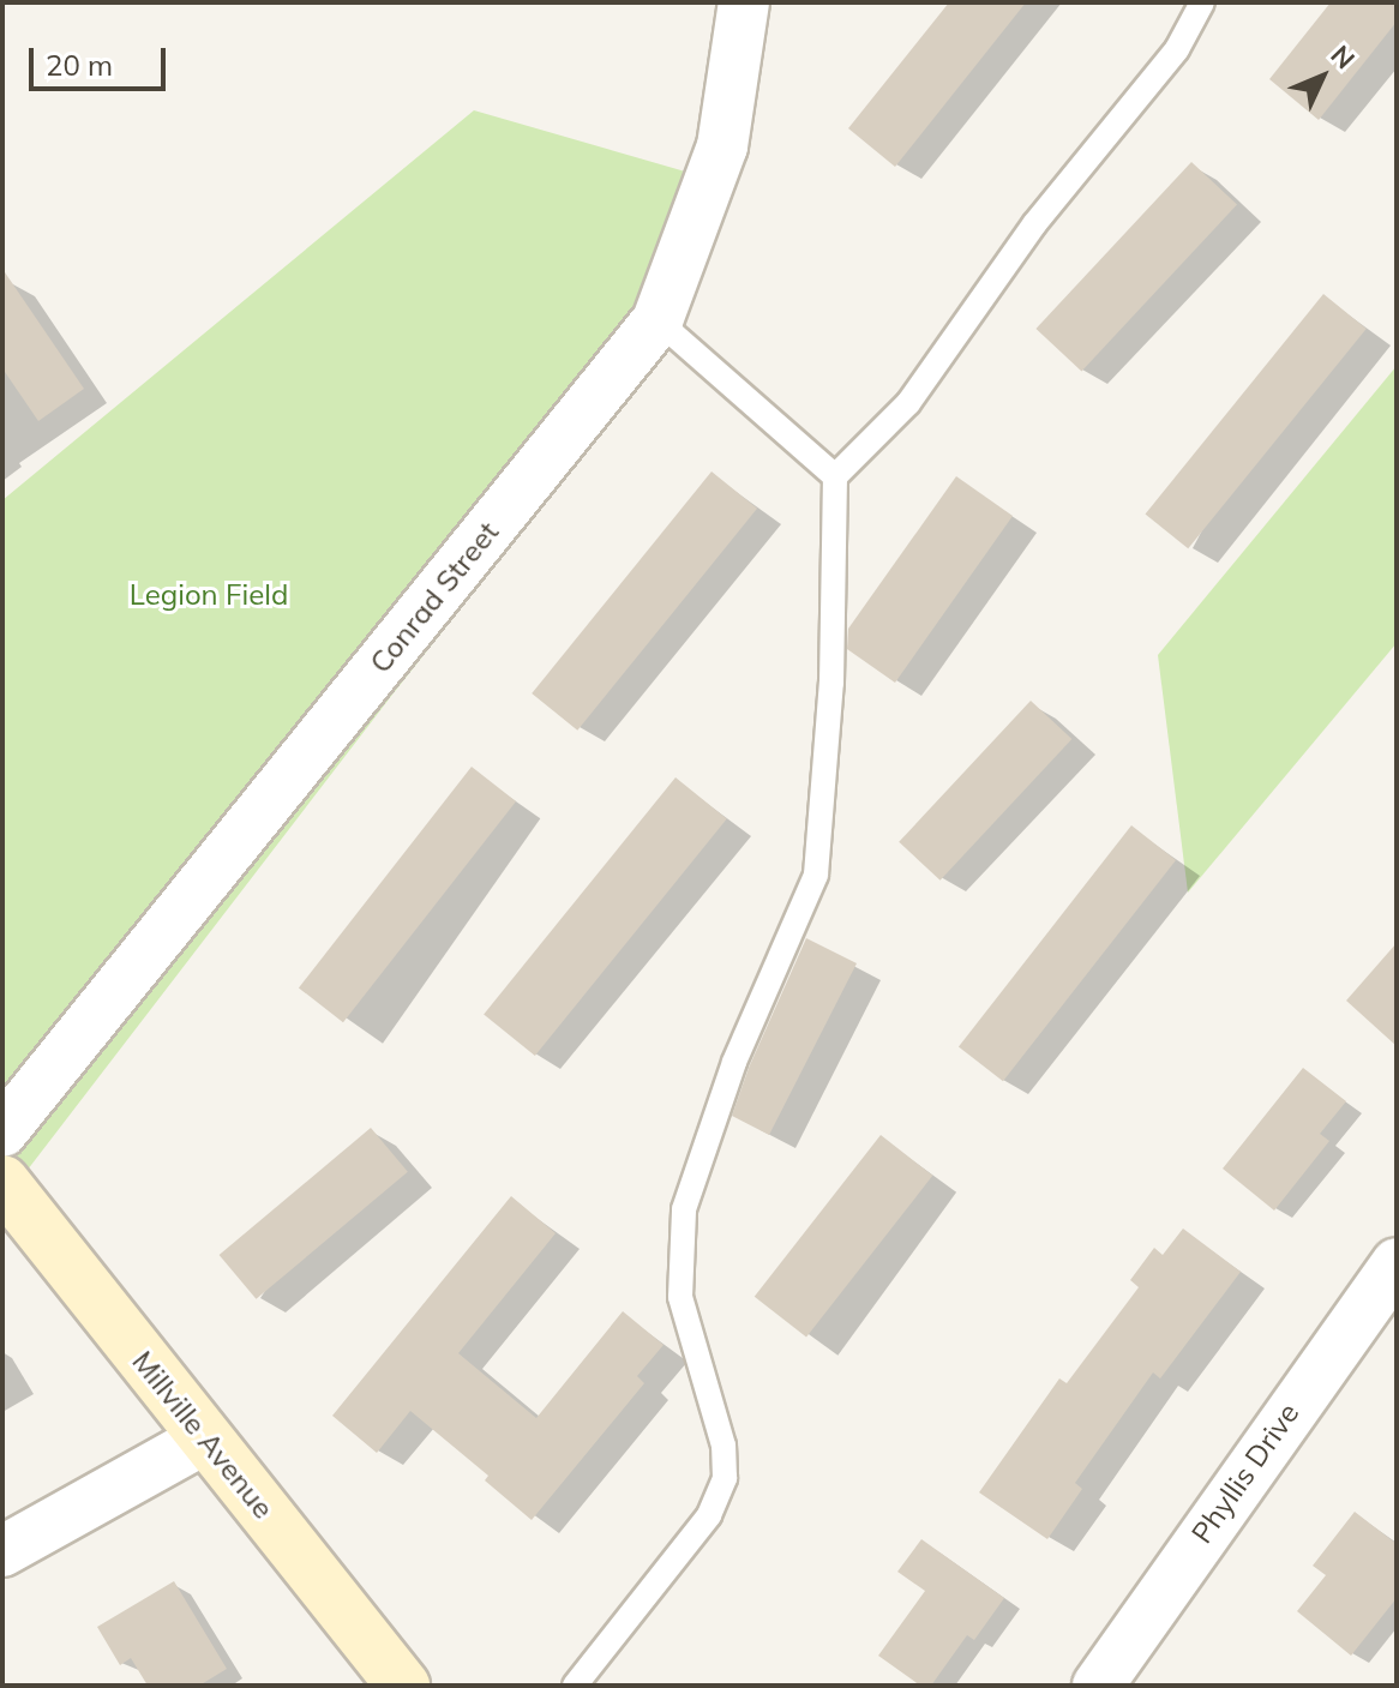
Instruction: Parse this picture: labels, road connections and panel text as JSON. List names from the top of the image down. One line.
{"streets":{"street":["Conrad Street","Millville Avenue","Phyllis Drive"]},"parks":["Legion Field"],"scale_bar":"20 m","north":"top right"}
